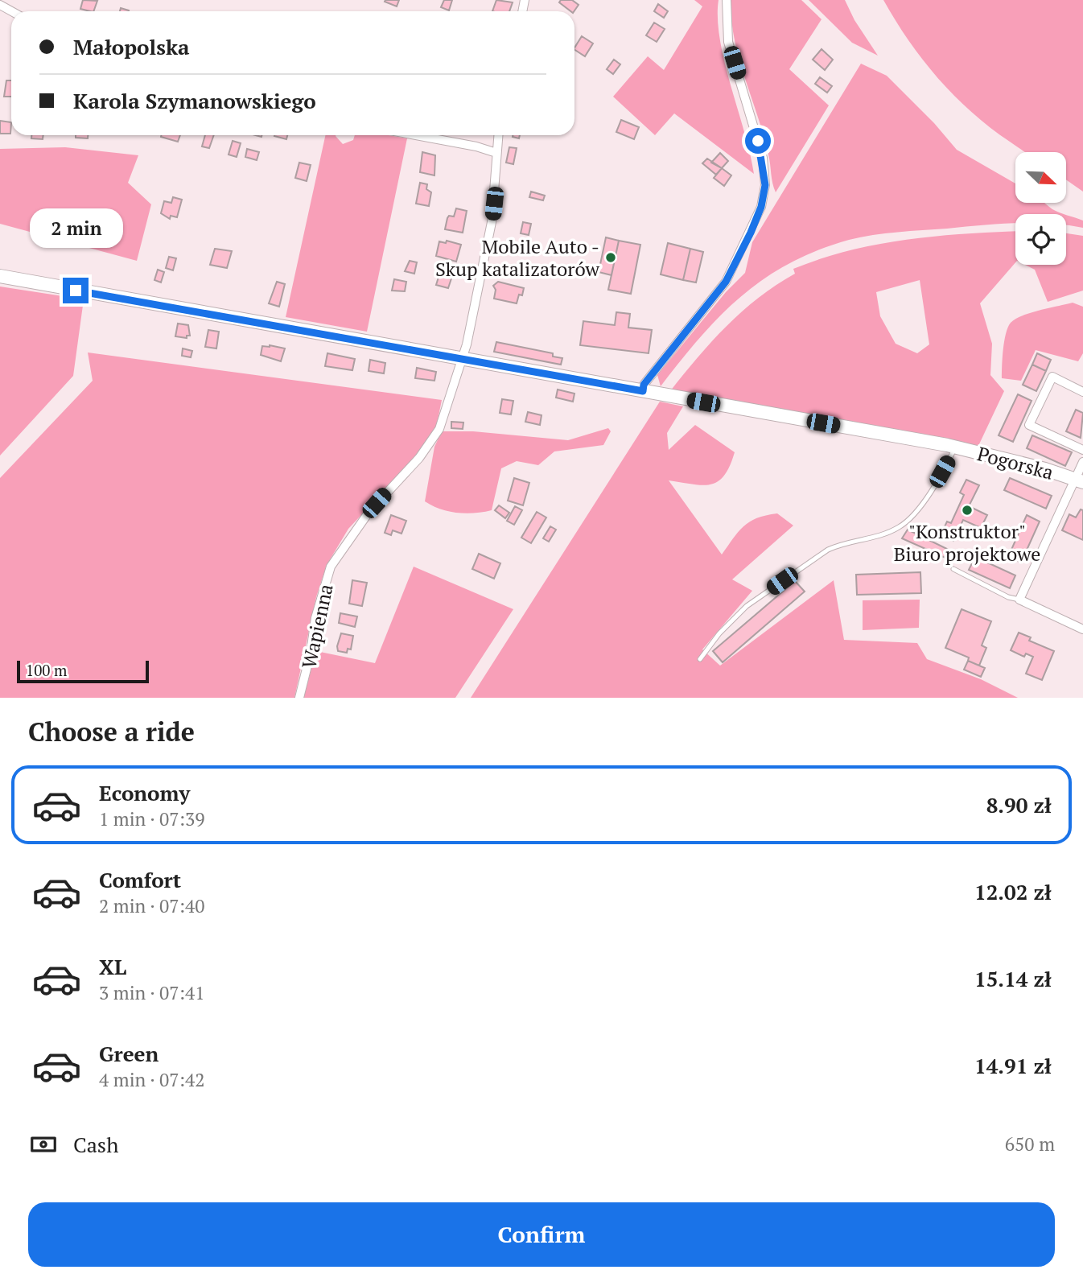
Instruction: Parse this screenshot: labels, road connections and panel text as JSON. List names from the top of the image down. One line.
{"streets":{"street":["Pogorska","Wapienna"]},"crossings":[["Pogorska","Wapienna"]],"places":["Mobile Auto - Skup katalizatorów","\"Konstruktor\" Biuro projektowe"],"scale_bar":"100 m","north":"bottom right","page":{"banner":["Małopolska","Karola Szymanowskiego"],"bubble":"2 min","scale":"100 m","heading":"Choose a ride","list":[{"name":"Economy","note":"1 min · 07:39","value":"8.90 zł"},{"name":"Comfort","note":"2 min · 07:40","value":"12.02 zł"},{"name":"XL","note":"3 min · 07:41","value":"15.14 zł"},{"name":"Green","note":"4 min · 07:42","value":"14.91 zł"}],"pay":["Cash","650 m"],"buttons":"Confirm"}}
